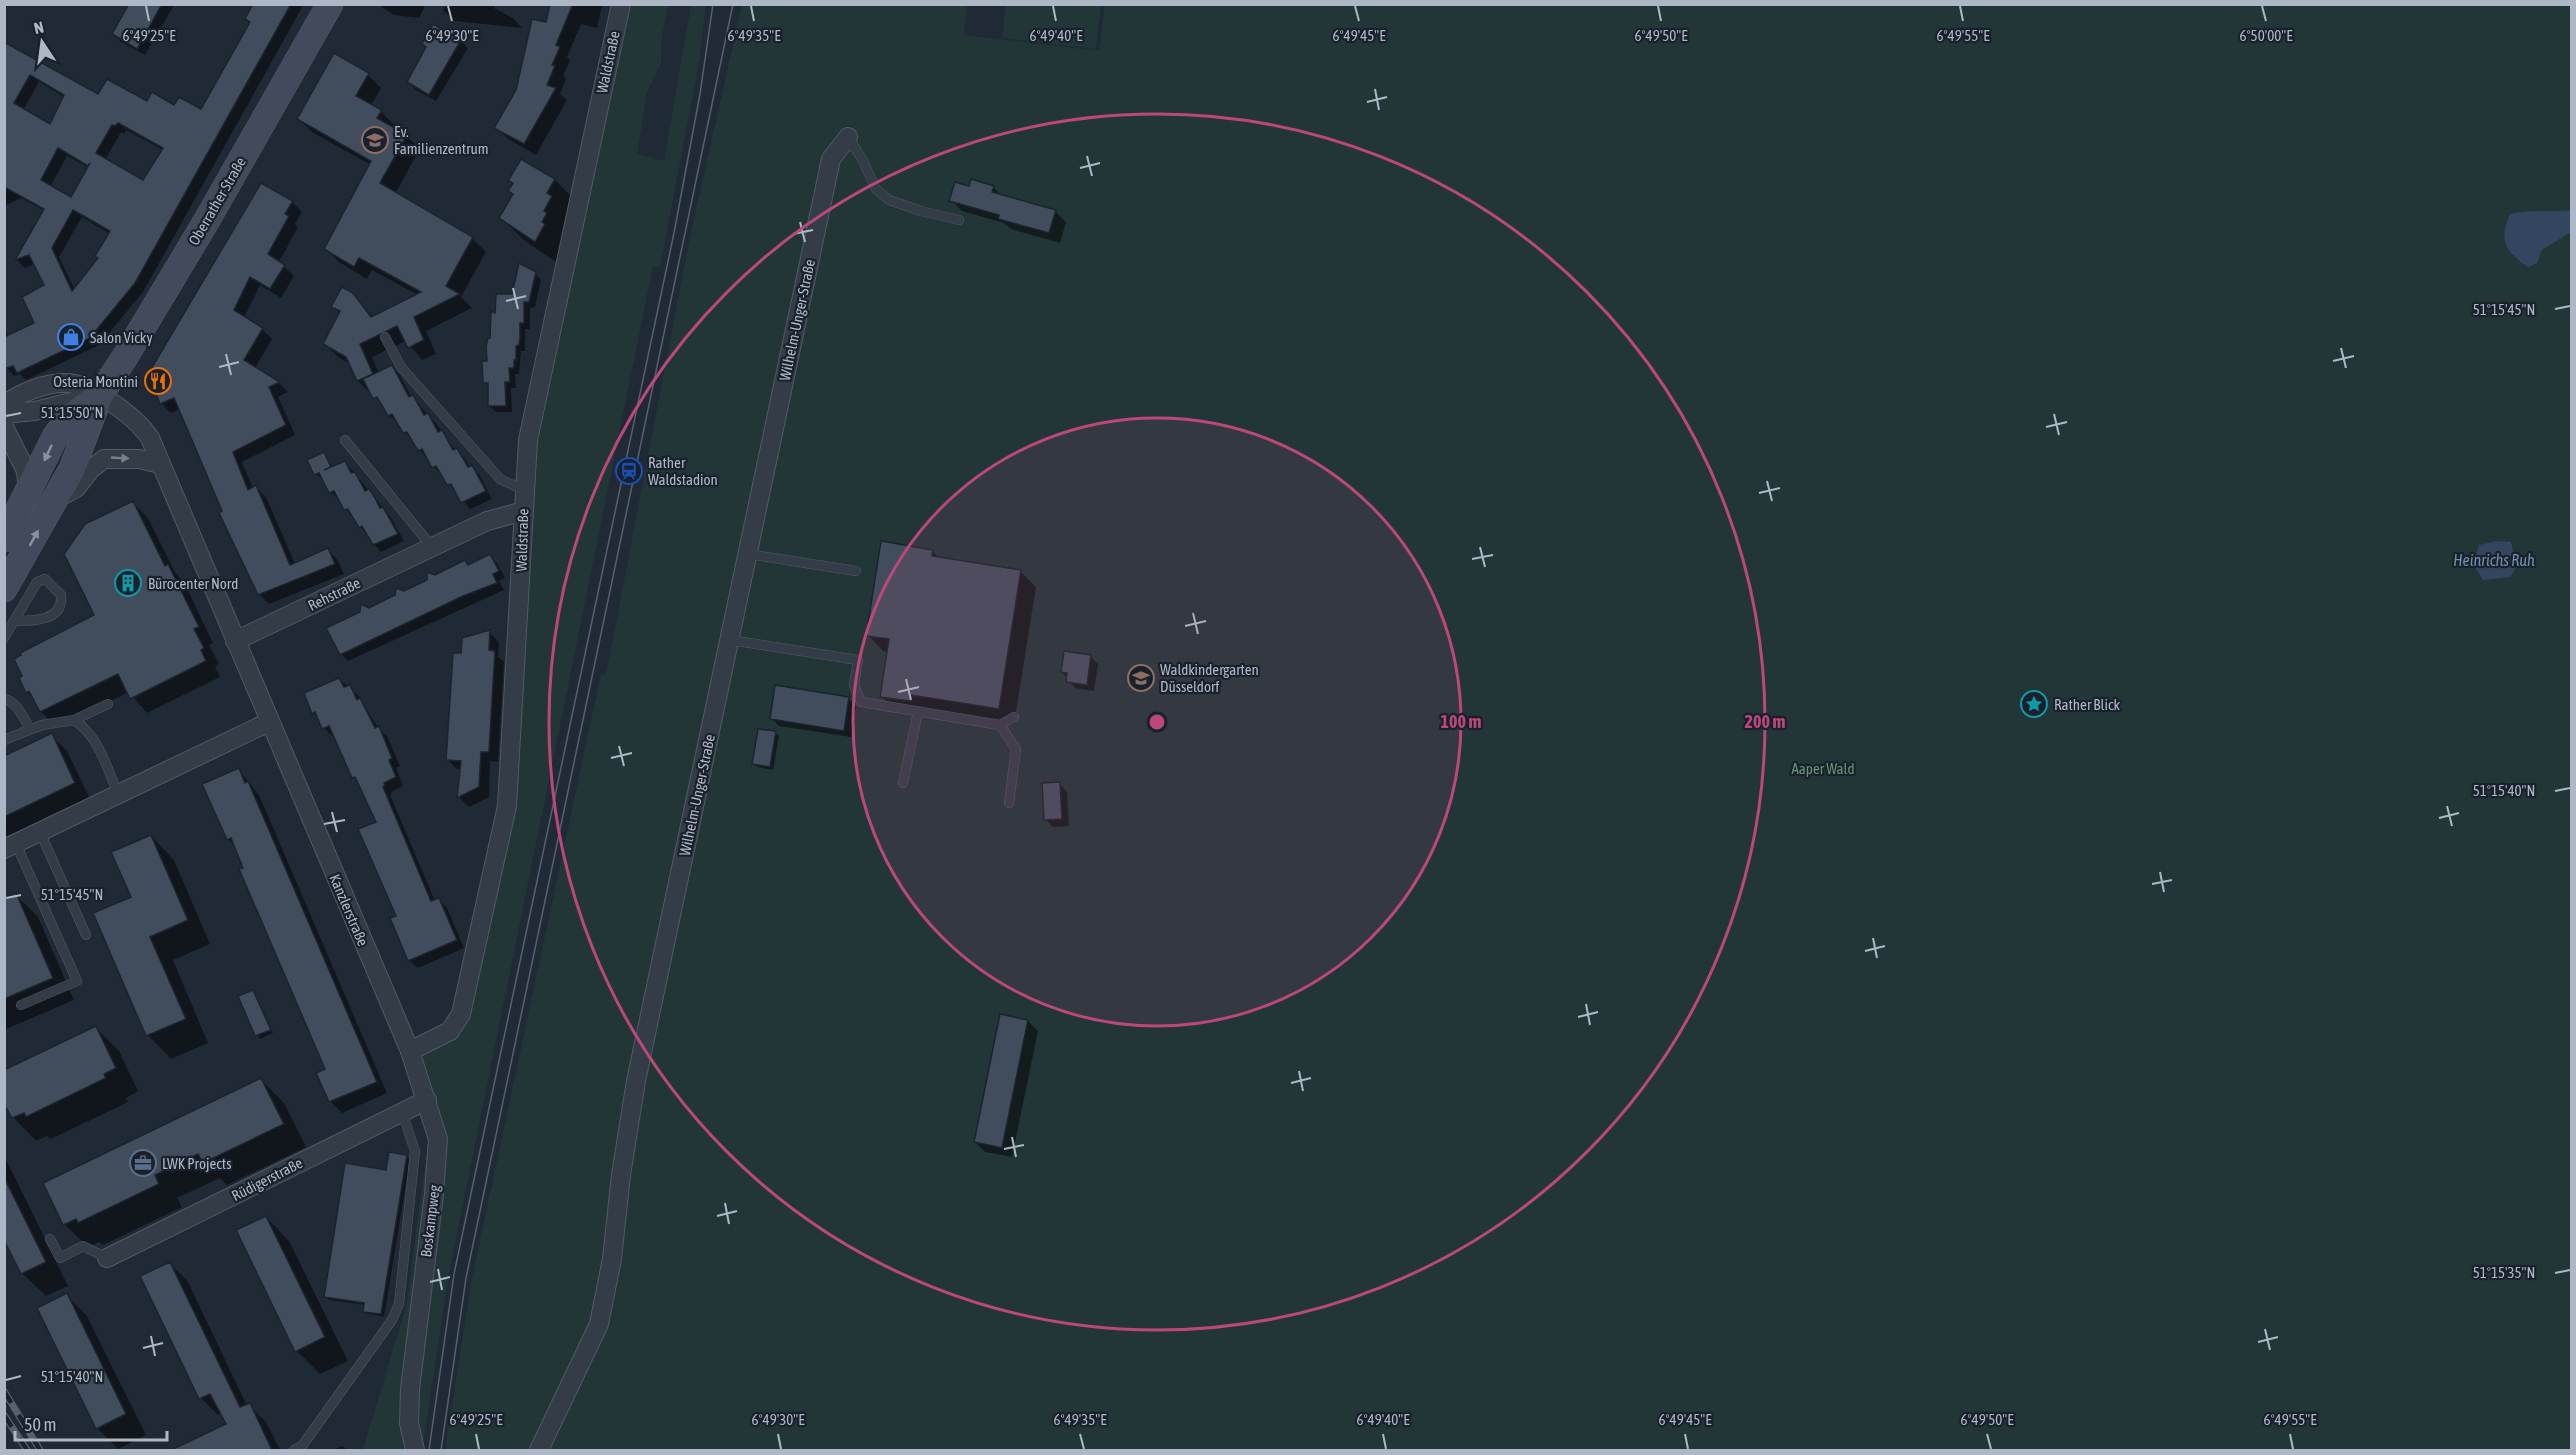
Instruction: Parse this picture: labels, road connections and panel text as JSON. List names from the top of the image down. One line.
{"streets":{"main road":["Oberrather Straße"],"street":["Waldstraße","Wilhelm-Unger-Straße","Rehstraße","Kanzlerstraße","Rüdigerstraße","Boskampweg"]},"crossings":[["Waldstraße","Rehstraße"],["Waldstraße","Kanzlerstraße"],["Oberrather Straße","Kanzlerstraße"],["Rehstraße","Kanzlerstraße"],["Kanzlerstraße","Rüdigerstraße"],["Kanzlerstraße","Boskampweg"],["Rüdigerstraße","Boskampweg"]],"water":["Heinrichs Ruh"],"parks":["Aaper Wald"],"places":{"school or university":["Ev. Familienzentrum","Waldkindergarten Düsseldorf"],"shop":["Salon Vicky"],"restaurant":["Osteria Montini"],"station":["Rather Waldstadion"],"building":["Bürocenter Nord"],"place":["Rather Blick"],"office":["LWK Projects"]},"scale_bar":"50 m","north":"top","coordinates":["6°49'25\"E","6°49'30\"E","6°49'35\"E","6°49'40\"E","6°49'45\"E","6°49'50\"E","6°49'55\"E","6°50'00\"E","51°15'45\"N","51°15'50\"N","51°15'40\"N","51°15'35\"N"],"rings":["100 m","200 m"]}
